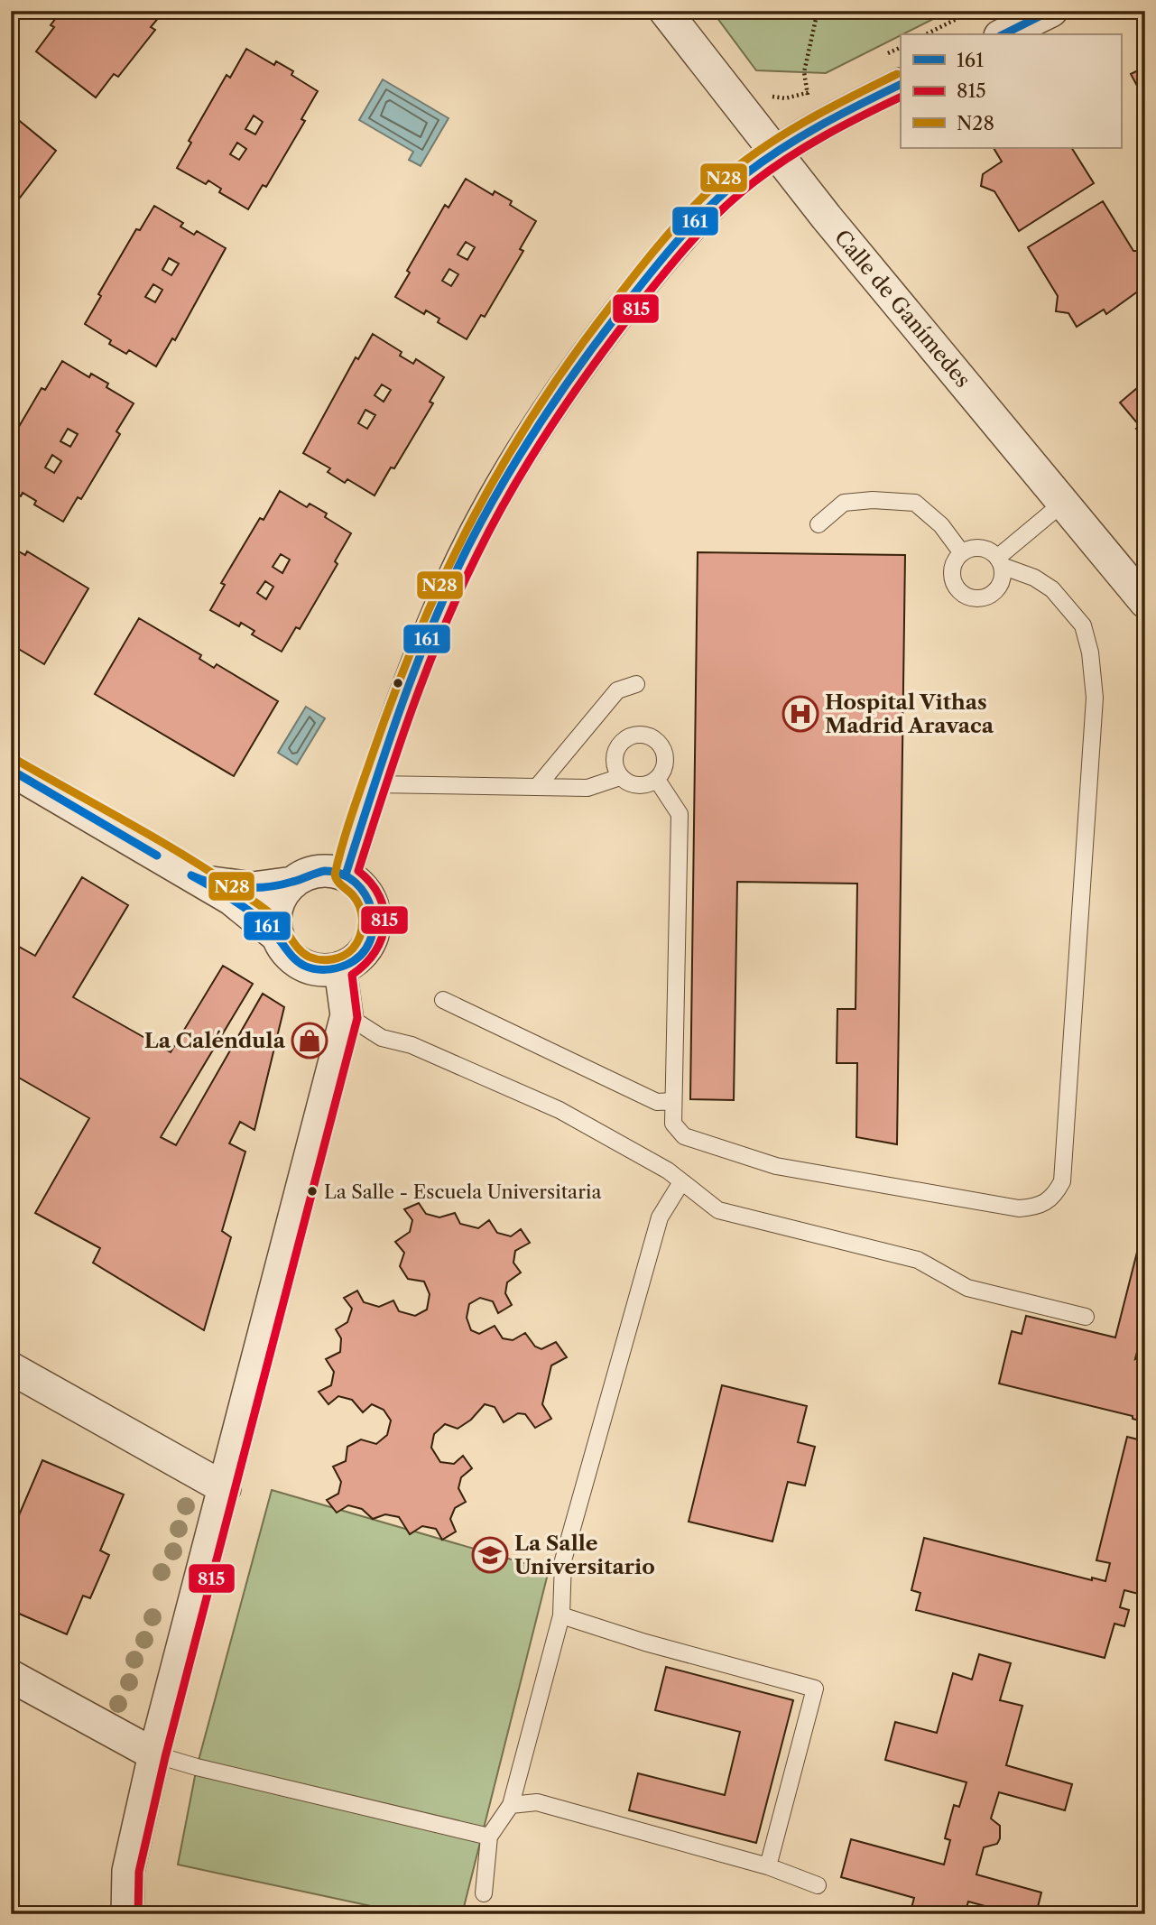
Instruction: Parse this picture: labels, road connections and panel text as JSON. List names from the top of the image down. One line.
{"streets":{"street":["Calle de Ganímedes"]},"places":{"hospital":["Hospital Vithas Madrid Aravaca"],"shop":["La Caléndula"],"other":["La Salle - Escuela Universitaria"],"school or university":["La Salle Universitario"]},"lines":["transit line 161","transit line N28","transit line 815"],"legend":["161","815","N28"]}
